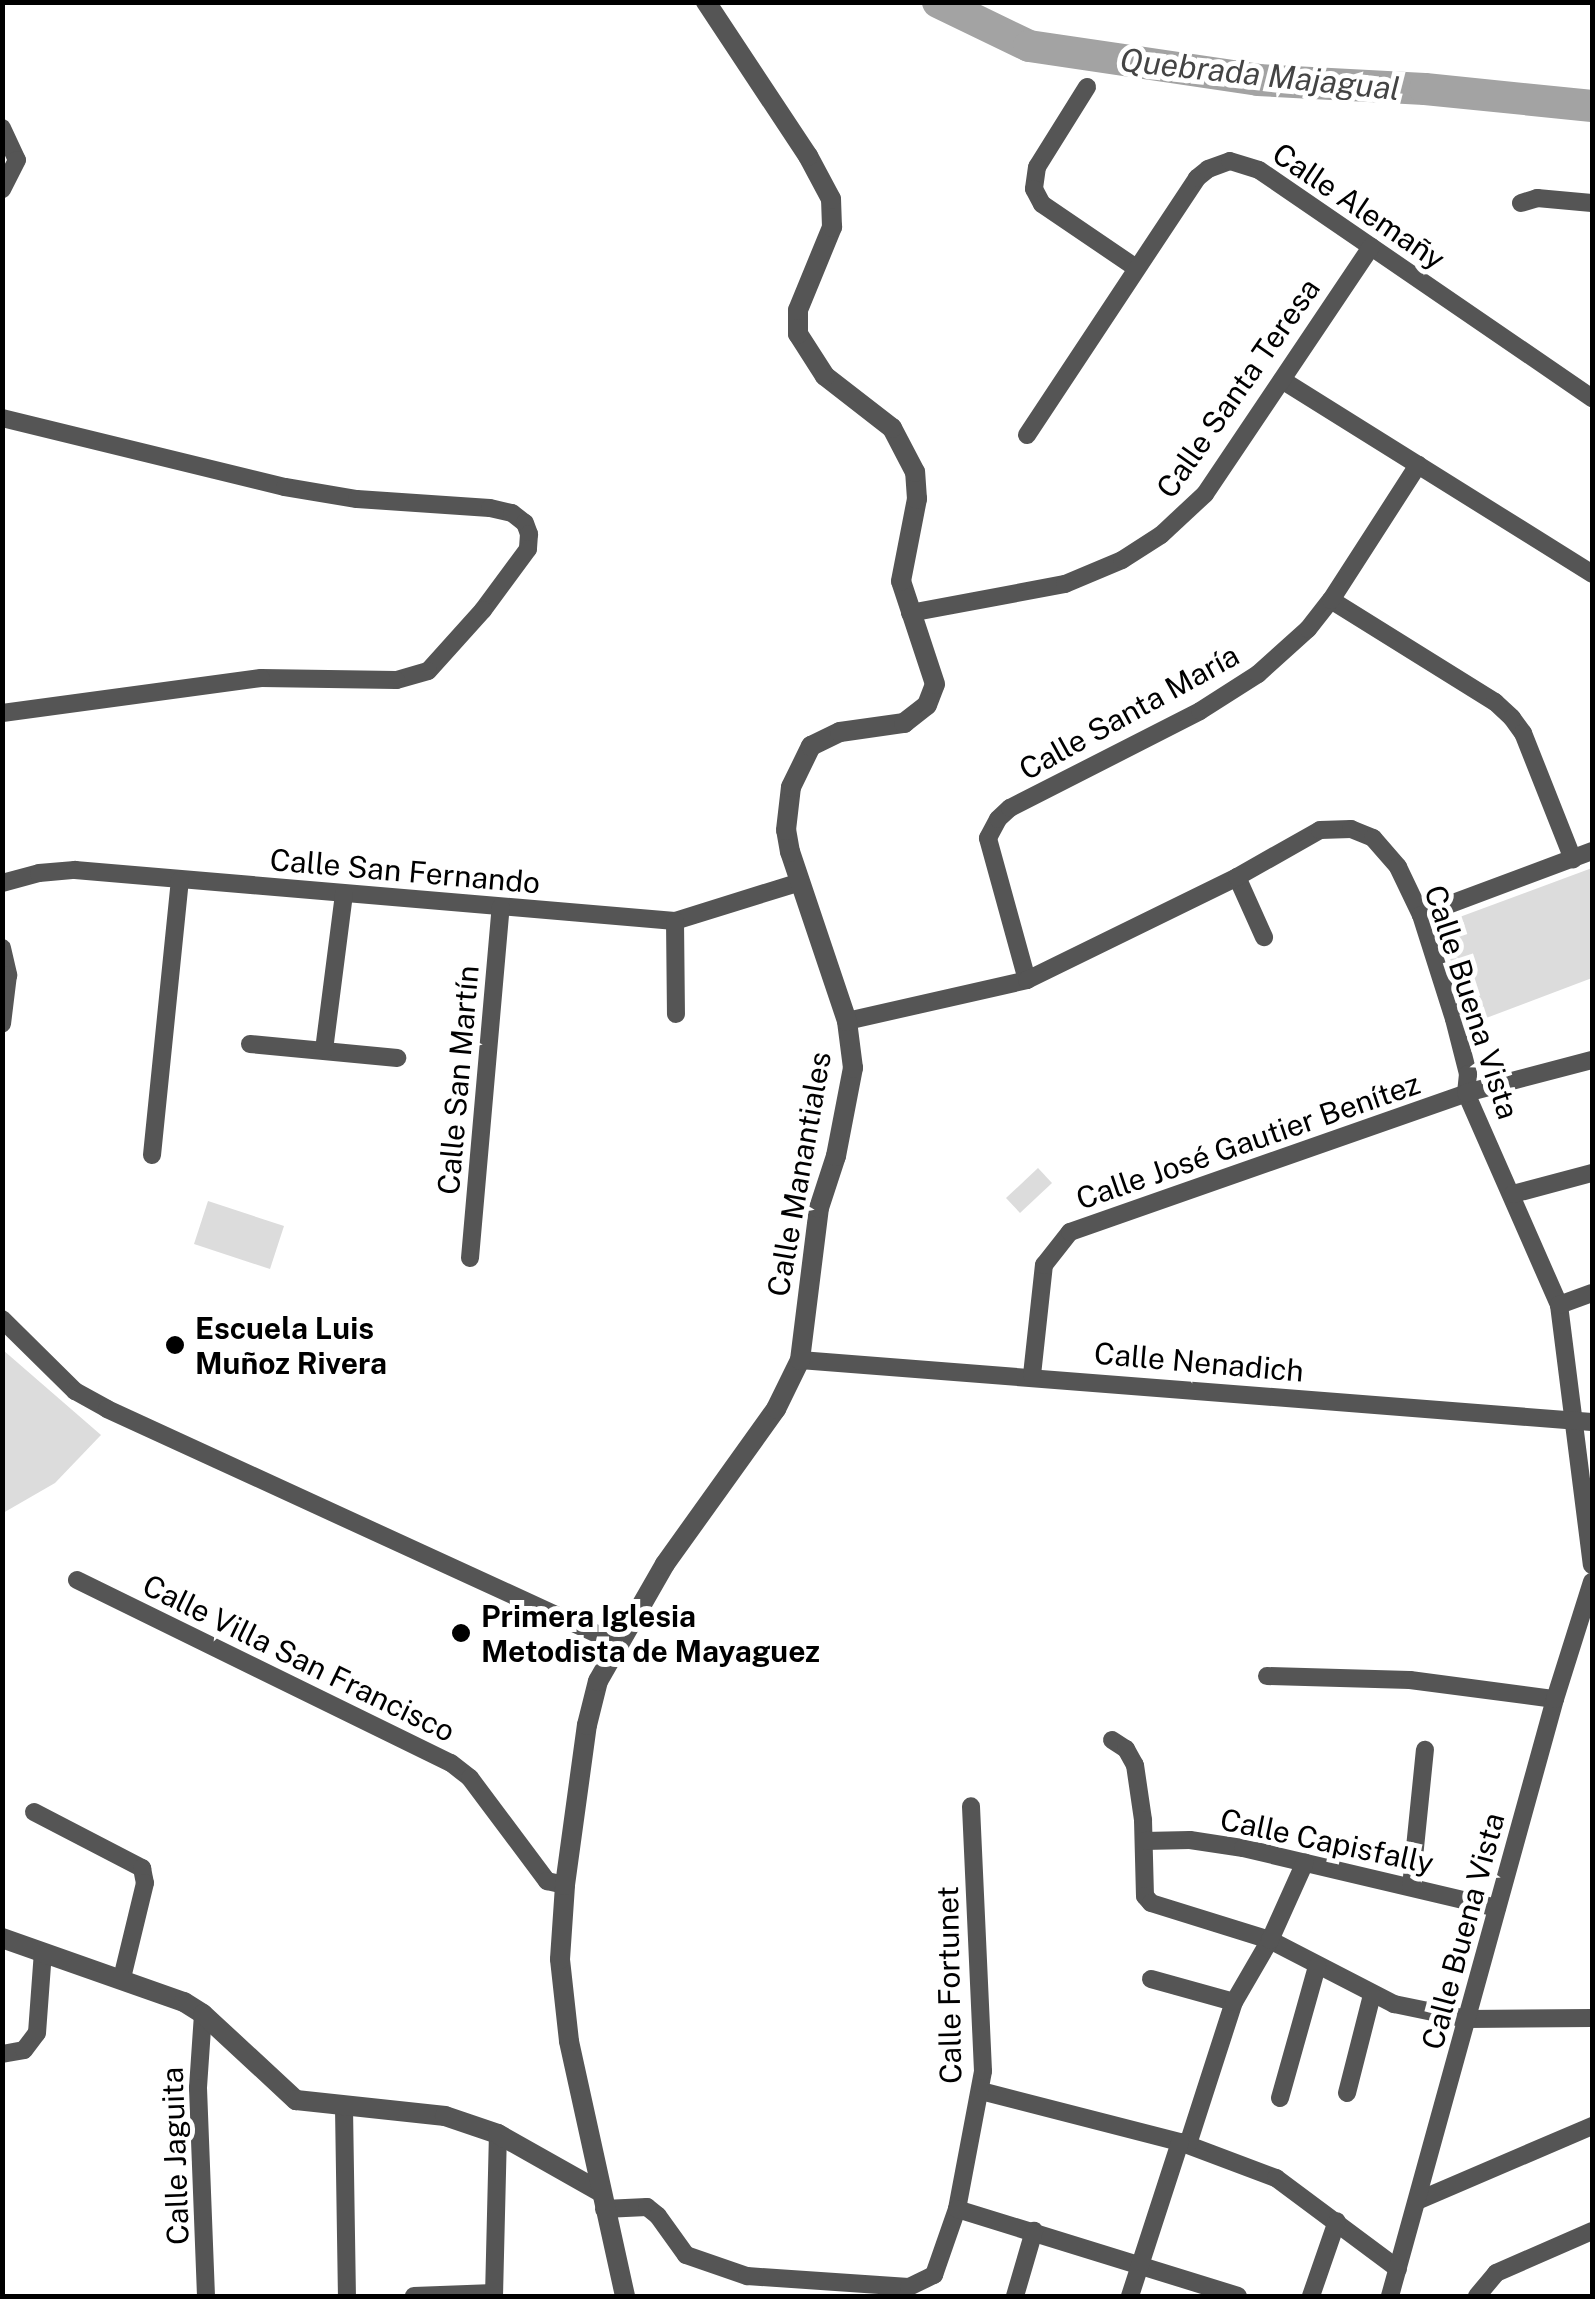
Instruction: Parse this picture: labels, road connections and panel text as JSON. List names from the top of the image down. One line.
{"streets":{"street":["Calle Alemañy","Calle Santa Teresa","Calle Santa María","Calle San Fernando","Calle Buena Vista","Calle San Martín","Calle José Gautier Benítez","Calle Manantiales","Calle Nenadich","Calle Villa San Francisco","Calle Capisfally","Calle Fortunet","Calle Jaguita"]},"crossings":[["Calle Alemañy","Calle Santa Teresa"],["Calle Santa Teresa","Calle Manantiales"],["Calle Santa María","Calle Buena Vista"],["Calle San Fernando","Calle San Martín"],["Calle San Fernando","Calle Manantiales"],["Calle Buena Vista","Calle José Gautier Benítez"],["Calle Buena Vista","Calle Manantiales"],["Calle Buena Vista","Calle Nenadich"],["Calle Buena Vista","Calle Capisfally"],["Calle José Gautier Benítez","Calle Nenadich"],["Calle Manantiales","Calle Nenadich"],["Calle Manantiales","Calle Villa San Francisco"],["Calle Manantiales","Calle Fortunet"]],"water":["Quebrada Majagual"],"places":["Escuela Luis Muñoz Rivera","Primera Iglesia Metodista de Mayaguez"]}
